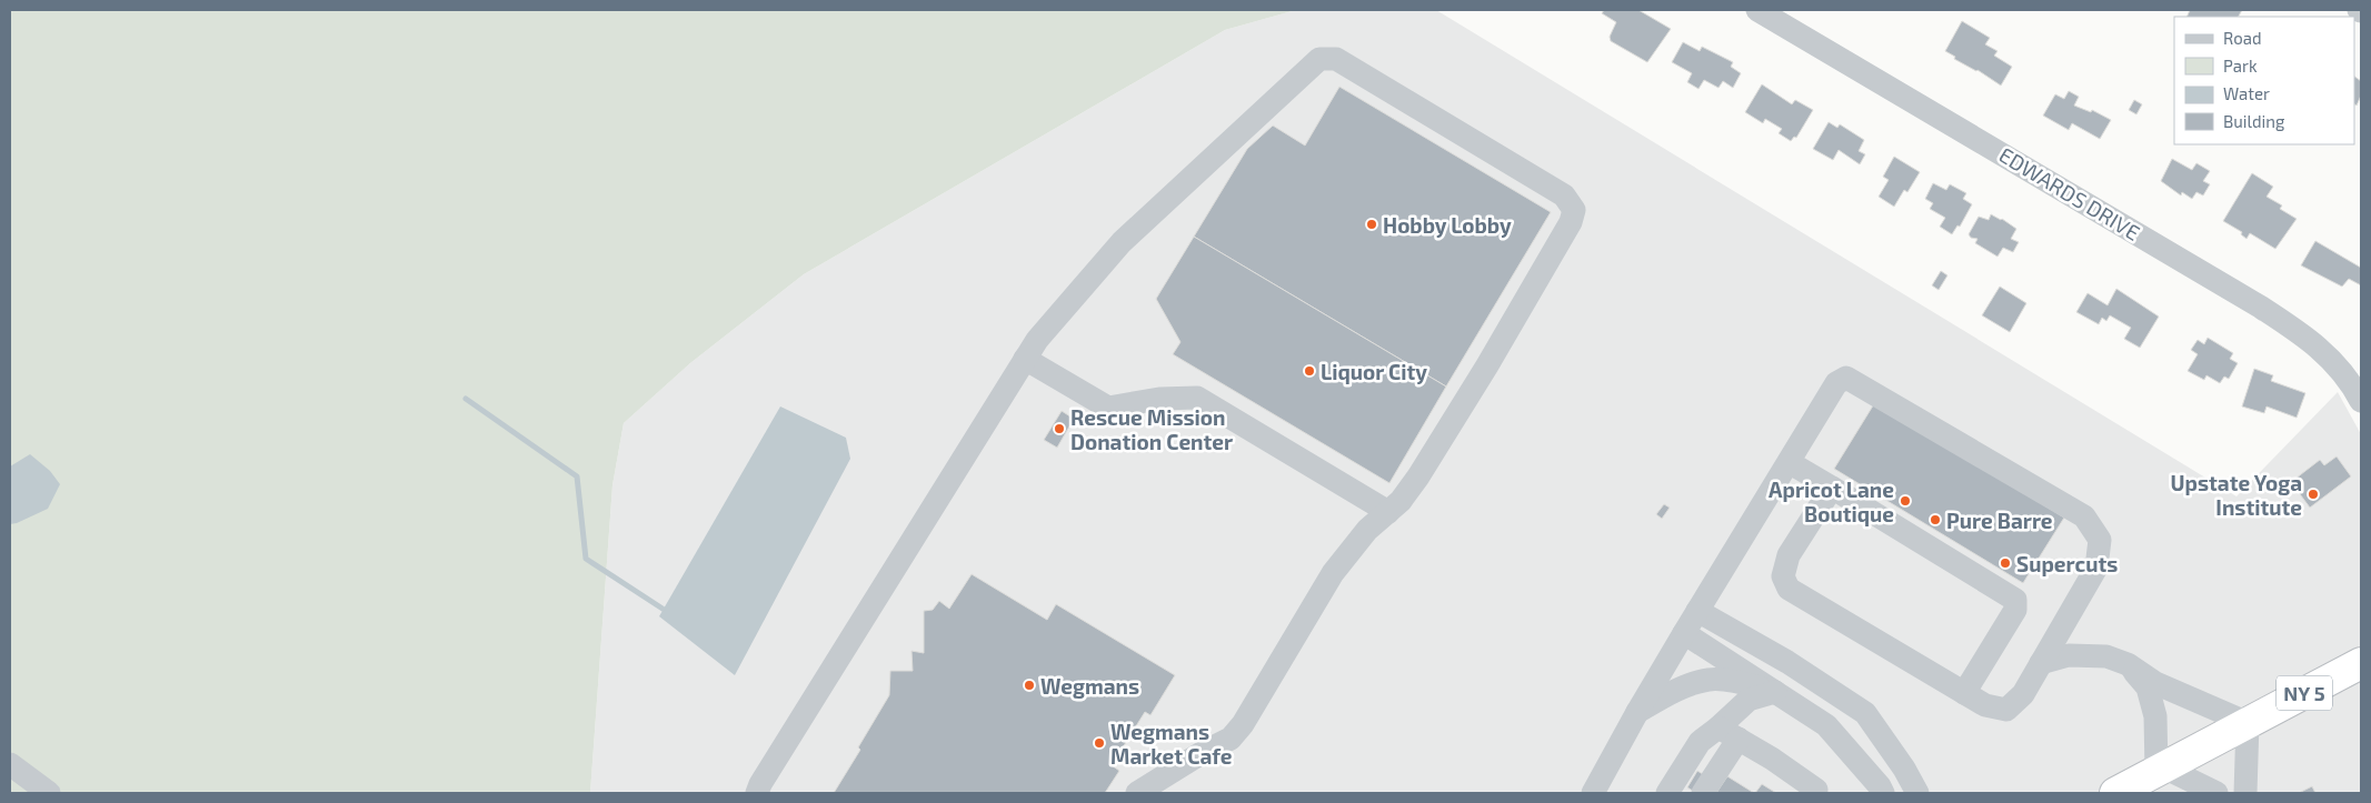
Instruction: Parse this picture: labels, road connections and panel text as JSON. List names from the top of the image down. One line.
{"streets":{"highway":["NY 5"],"street":["EDWARDS DRIVE"]},"places":["Hobby Lobby","Liquor City","Rescue Mission Donation Center","Upstate Yoga Institute","Apricot Lane Boutique","Pure Barre","Supercuts","Wegmans","Wegmans Market Cafe"],"legend":["Road","Park","Water","Building"]}
